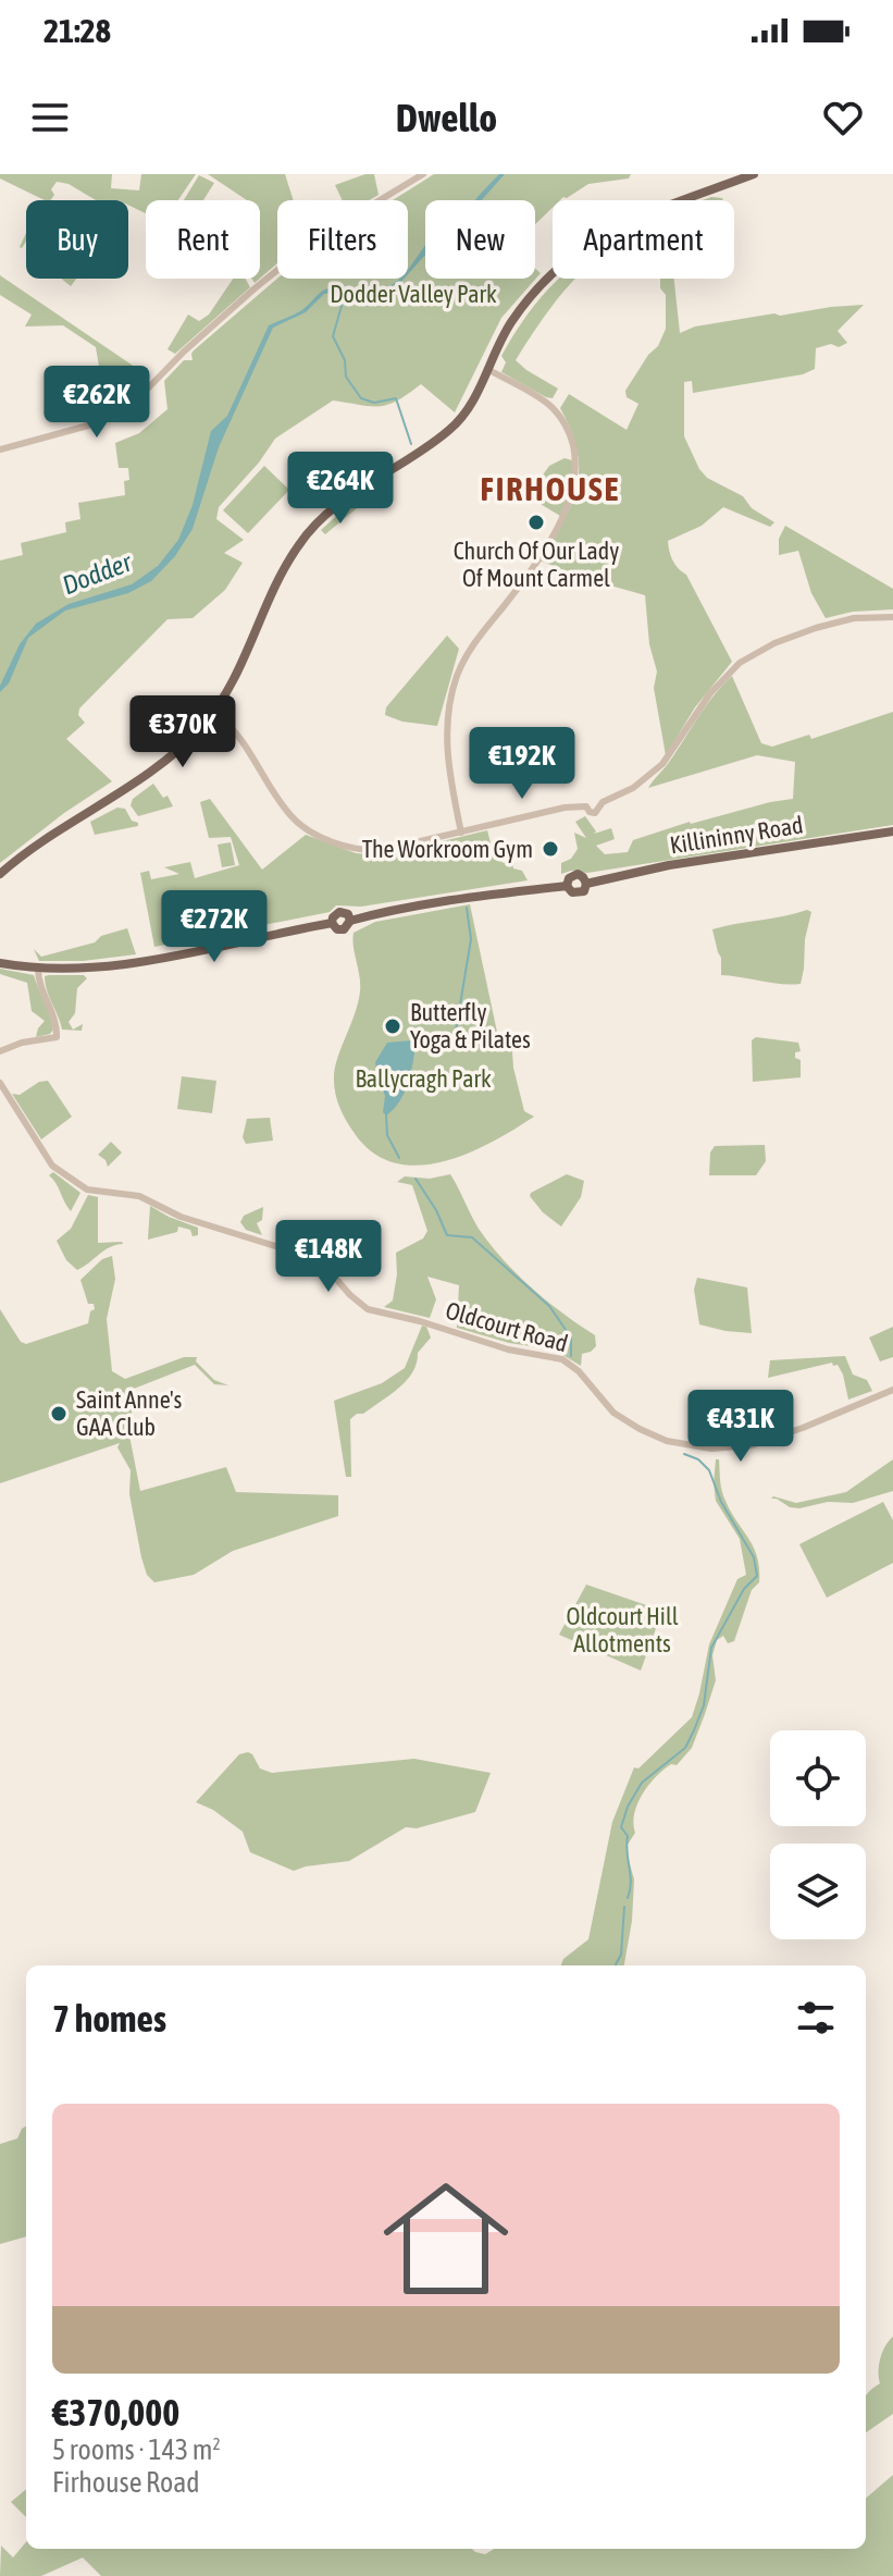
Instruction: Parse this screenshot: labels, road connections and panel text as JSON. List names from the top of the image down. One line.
{"streets":{"main road":["Killininny Road"],"street":["Oldcourt Road"]},"districts":["FIRHOUSE"],"water":["Dodder"],"parks":["Dodder Valley Park","Ballycragh Park","Oldcourt Hill Allotments"],"places":["Church Of Our Lady Of Mount Carmel","The Workroom Gym","Butterfly Yoga & Pilates","Saint Anne's GAA Club"],"page":{"status":"21:28","header":"Dwello","chip":["Buy","Rent","Filters","New","Apartment"],"price":["€262K","€264K","€370K","€192K","€272K","€148K","€431K"],"heading":"7 homes","list":[{"name":"€370,000","note":"5 rooms · 143 m² · Firhouse Road"}]}}
